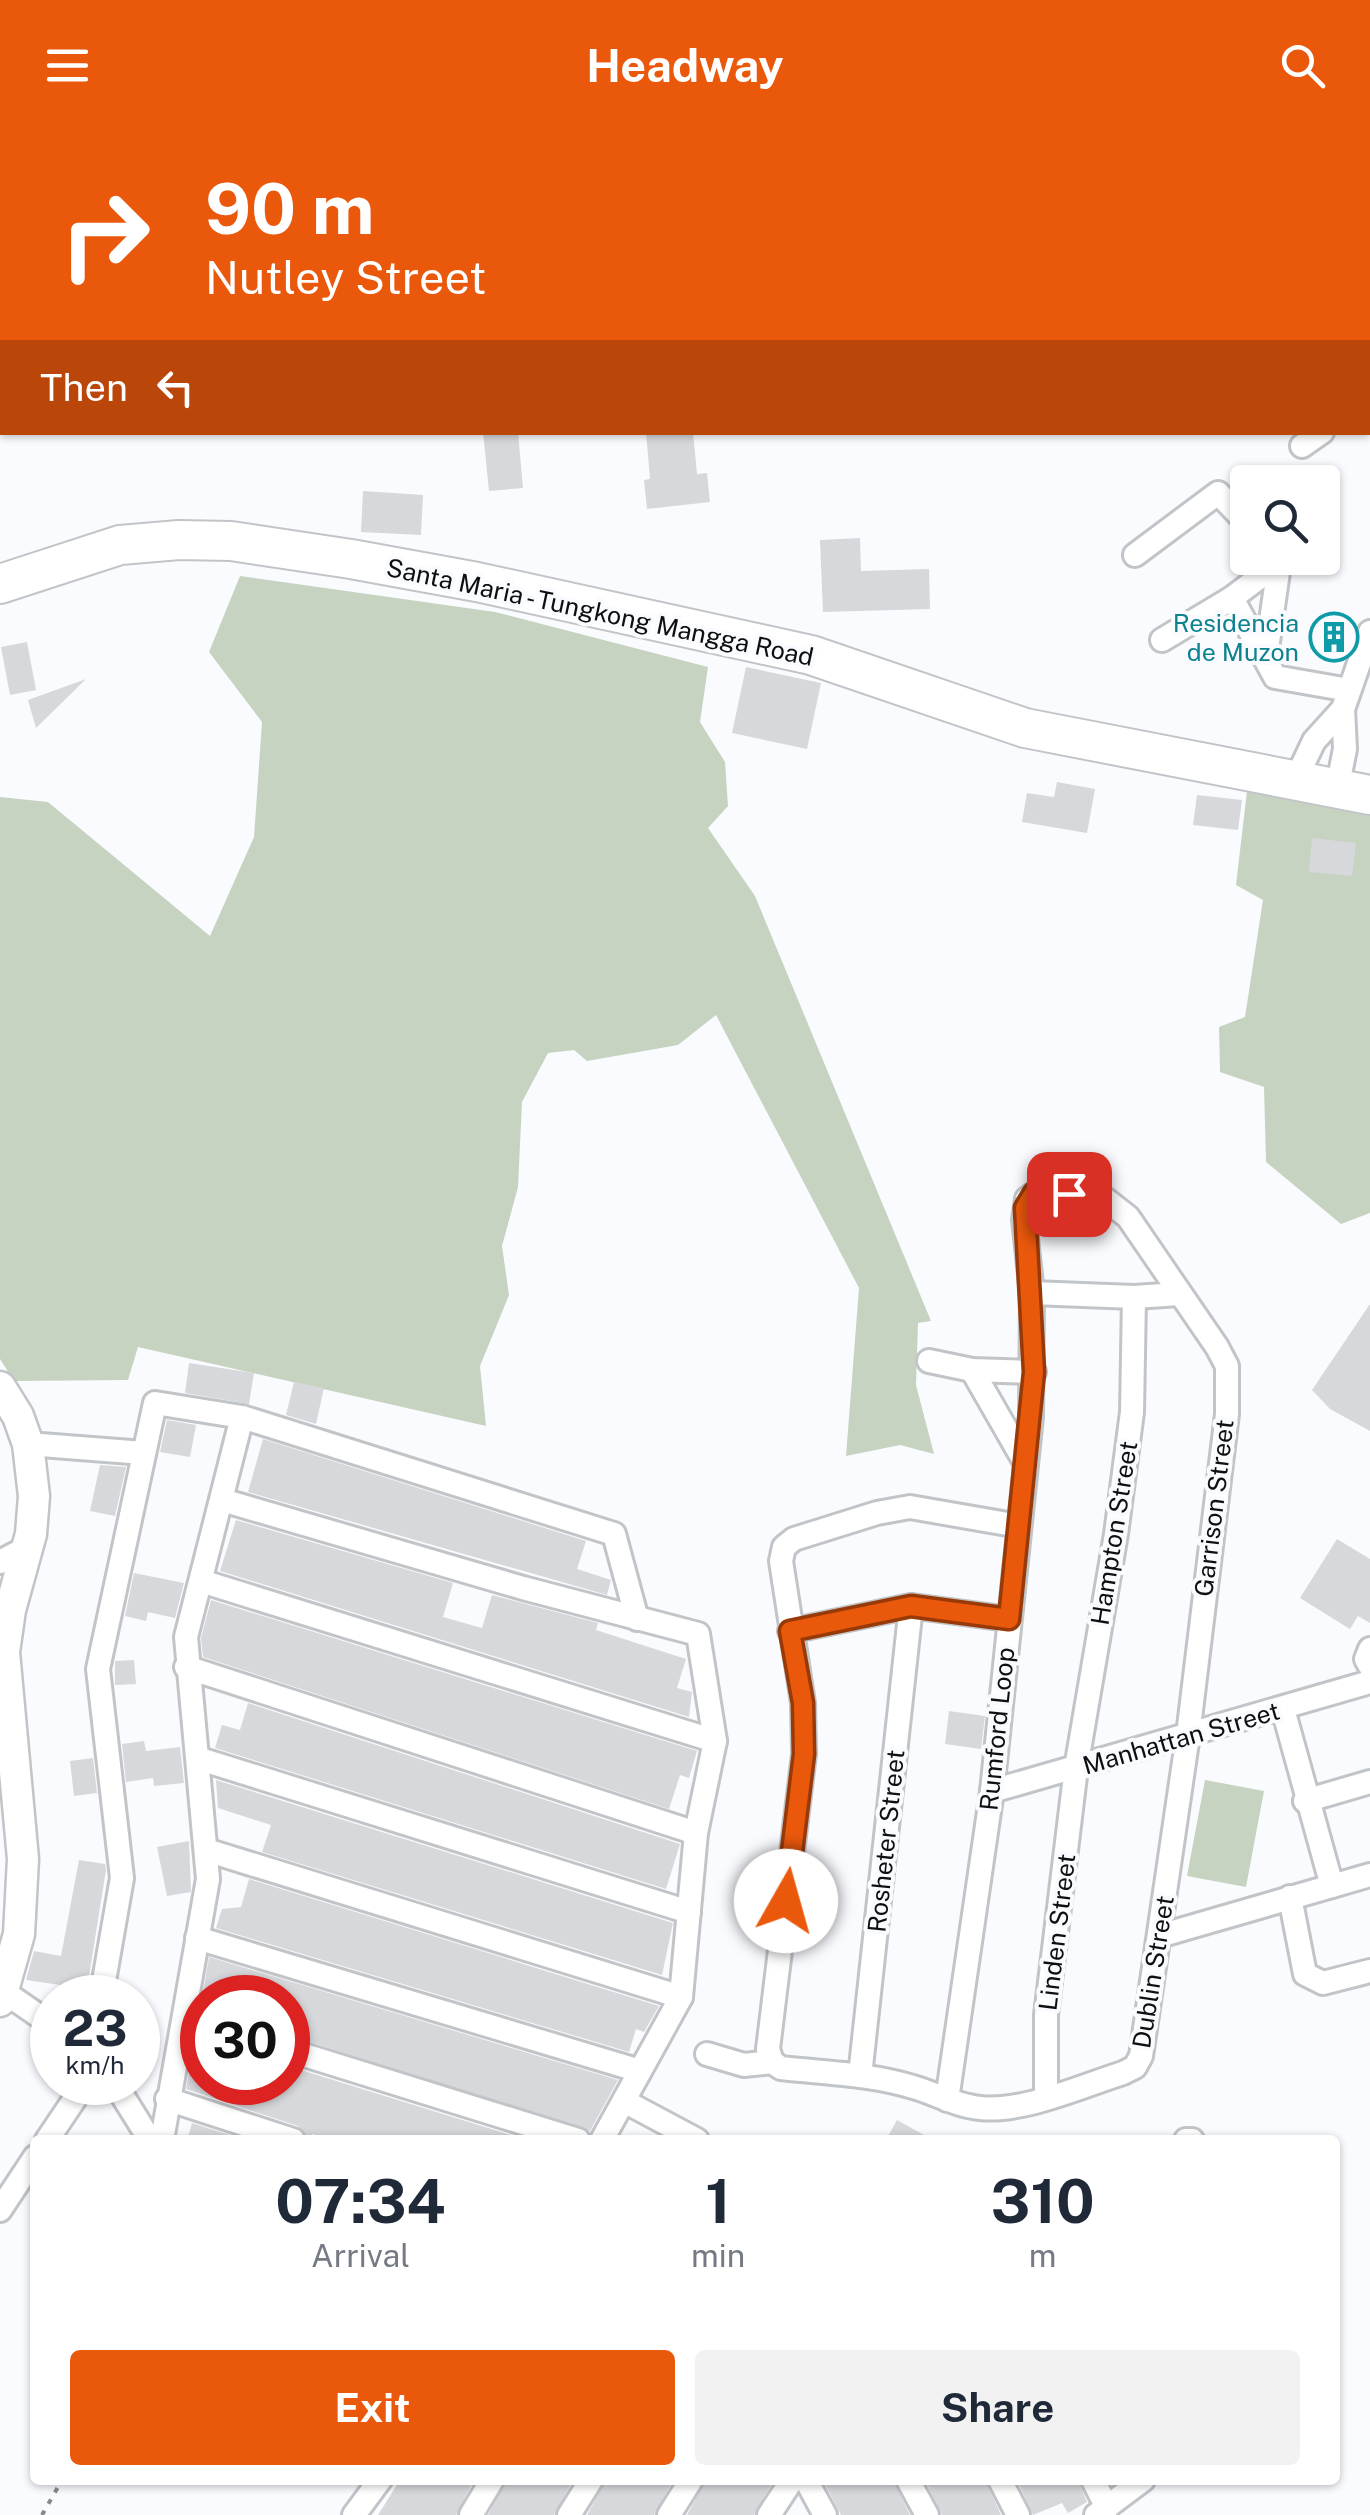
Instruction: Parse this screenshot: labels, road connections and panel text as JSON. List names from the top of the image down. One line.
{"streets":{"main road":["Santa Maria - Tungkong Mangga Road"],"street":["Garrison Street","Hampton Street","Rumford Loop","Manhattan Street","Rosheter Street","Linden Street","Dublin Street"]},"crossings":[["Garrison Street","Rumford Loop"],["Garrison Street","Manhattan Street"],["Garrison Street","Dublin Street"],["Hampton Street","Manhattan Street"],["Hampton Street","Linden Street"],["Rumford Loop","Manhattan Street"],["Rumford Loop","Dublin Street"],["Manhattan Street","Linden Street"],["Manhattan Street","Dublin Street"],["Rosheter Street","Dublin Street"],["Linden Street","Dublin Street"]],"places":{"building":["Residencia de Muzon"]},"page":{"header":"Headway","turn":["90 m","Nutley Street"],"then":"Then","speed":"23 km/h","limit":"30","eta":["07:34","Arrival","1","min","310","m"],"buttons":["Exit","Share"]}}
